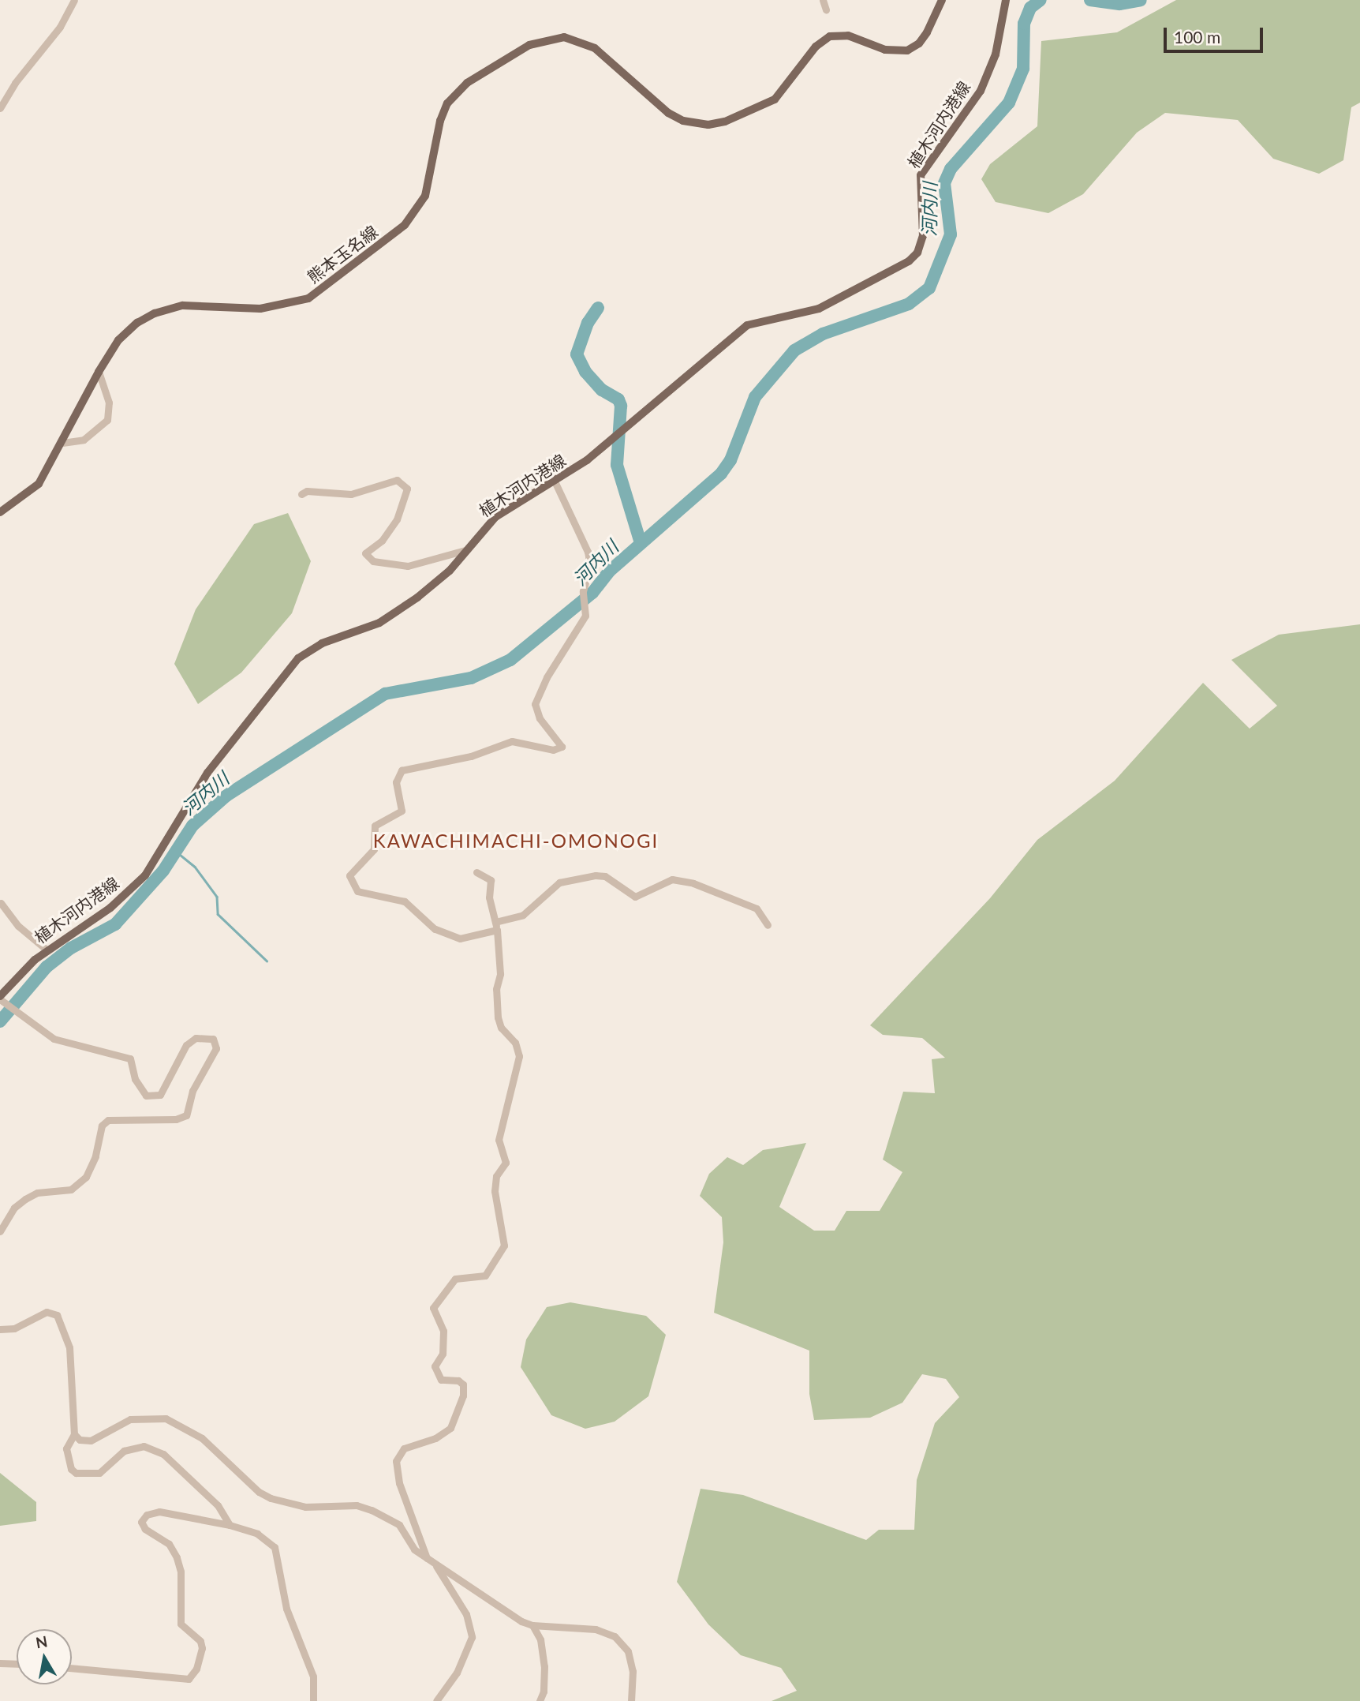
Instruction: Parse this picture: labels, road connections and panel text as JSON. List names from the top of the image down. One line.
{"streets":{"main road":["植木河内港線","熊本玉名線"]},"districts":["KAWACHIMACHI-OMONOGI"],"water":["河内川"],"scale_bar":"100 m","north":"top"}
